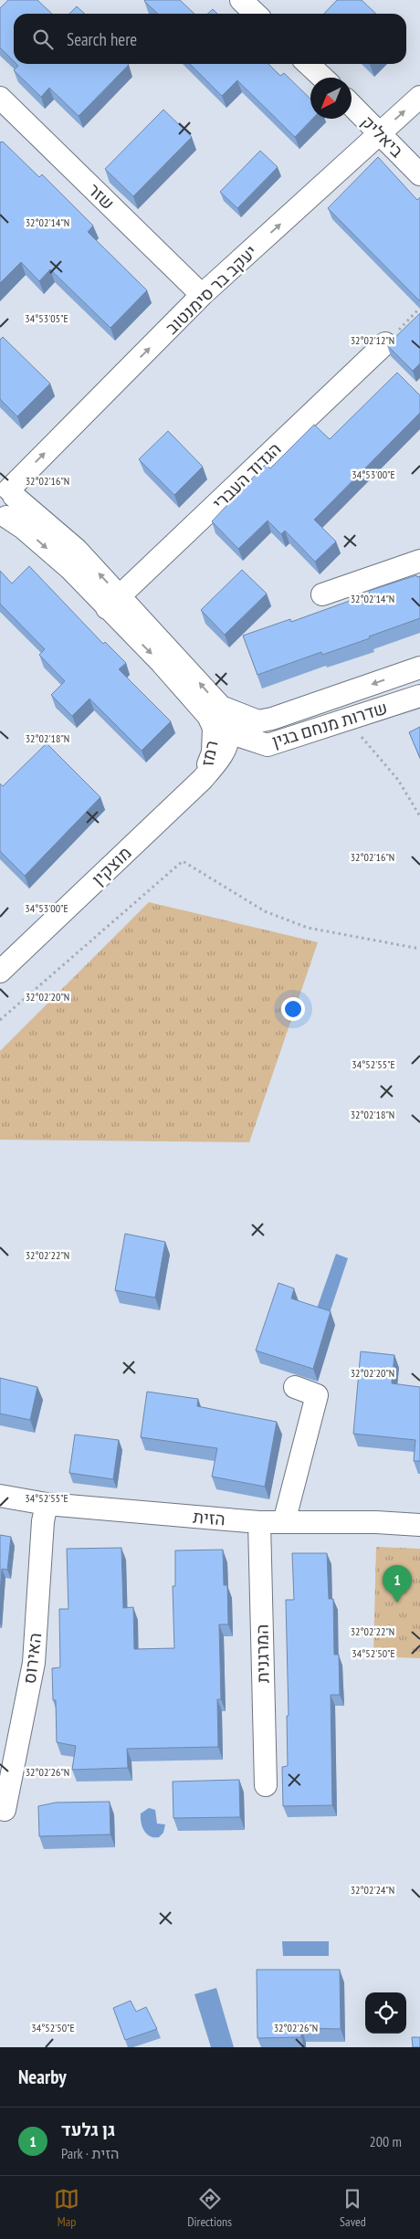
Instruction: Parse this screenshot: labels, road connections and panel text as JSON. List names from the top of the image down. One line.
{"streets":{"street":["ביאליק","שזר","יעקב בר סימנטוב","הגדוד העברי","שדרות מנחם בגין","רמז","מוצקין","הזית","המרגנית","האירוס"]},"crossings":[["ביאליק","יעקב בר סימנטוב"],["שזר","יעקב בר סימנטוב"],["יעקב בר סימנטוב","רמז"],["הגדוד העברי","רמז"],["שדרות מנחם בגין","רמז"],["רמז","מוצקין"],["הזית","המרגנית"],["הזית","האירוס"]],"one_way":["יעקב בר סימנטוב"],"north":"bottom left","page":{"search":"Search here","pins":"1","heading":"Nearby","list":[{"mark":"1","name":"גן גלעד","note":"Park · הזית","value":"200 m"}],"nav":["Map","Directions","Saved"]},"coordinates":["32°02'14\"N","34°53'05\"E","32°02'12\"N","34°53'00\"E","32°02'16\"N","32°02'18\"N","32°02'20\"N","34°52'55\"E","32°02'22\"N","34°52'50\"E","32°02'26\"N","32°02'24\"N"]}
